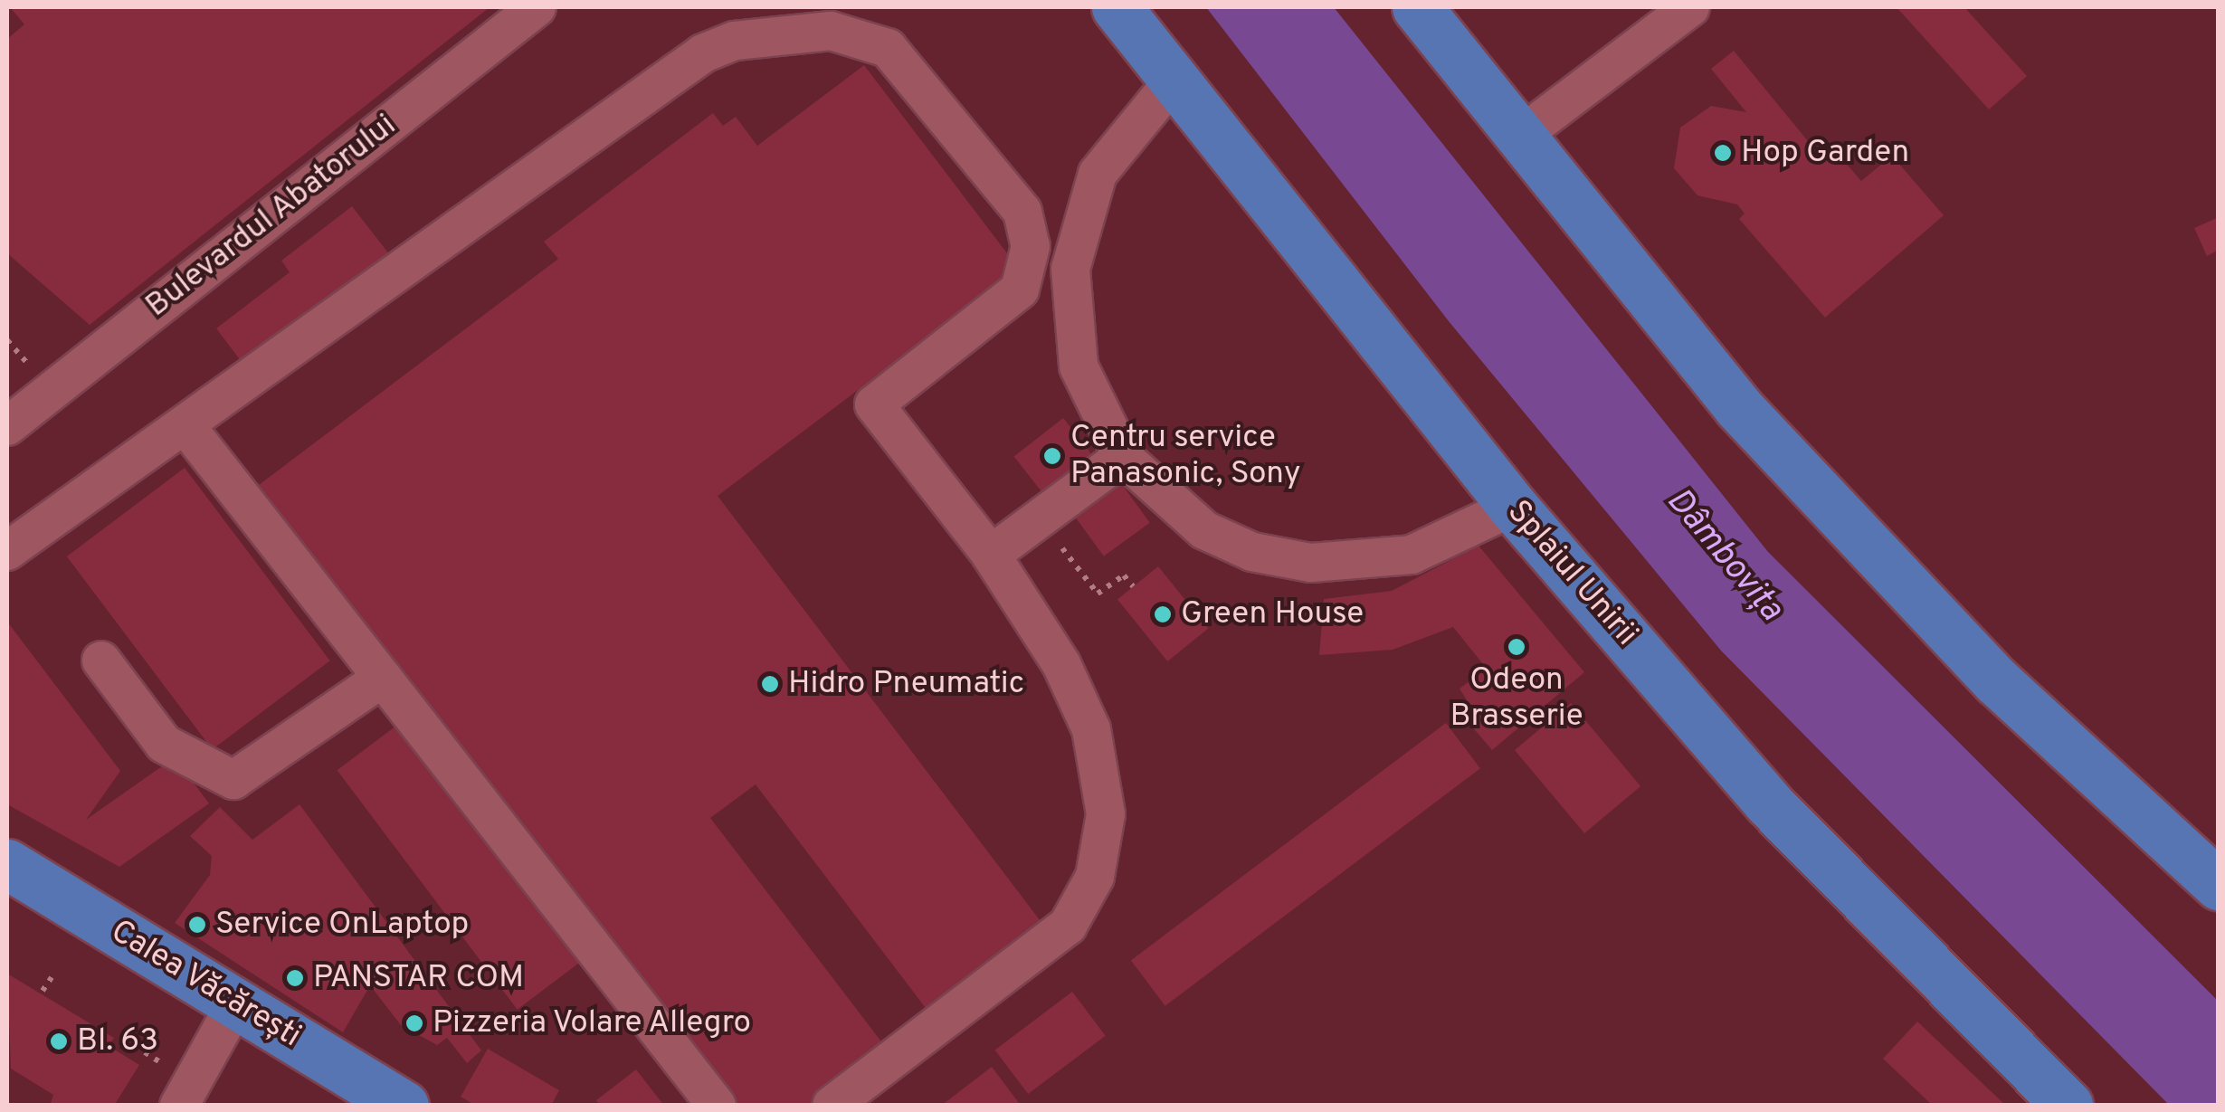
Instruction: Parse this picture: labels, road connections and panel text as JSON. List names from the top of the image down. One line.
{"streets":{"main road":["Splaiul Unirii","Calea Văcărești"],"street":["Bulevardul Abatorului"]},"water":["Dâmbovița"],"places":["Hop Garden","Centru service Panasonic, Sony","Green House","Odeon Brasserie","Hidro Pneumatic","Service OnLaptop","PANSTAR COM","Pizzeria Volare Allegro","Bl. 63"]}
